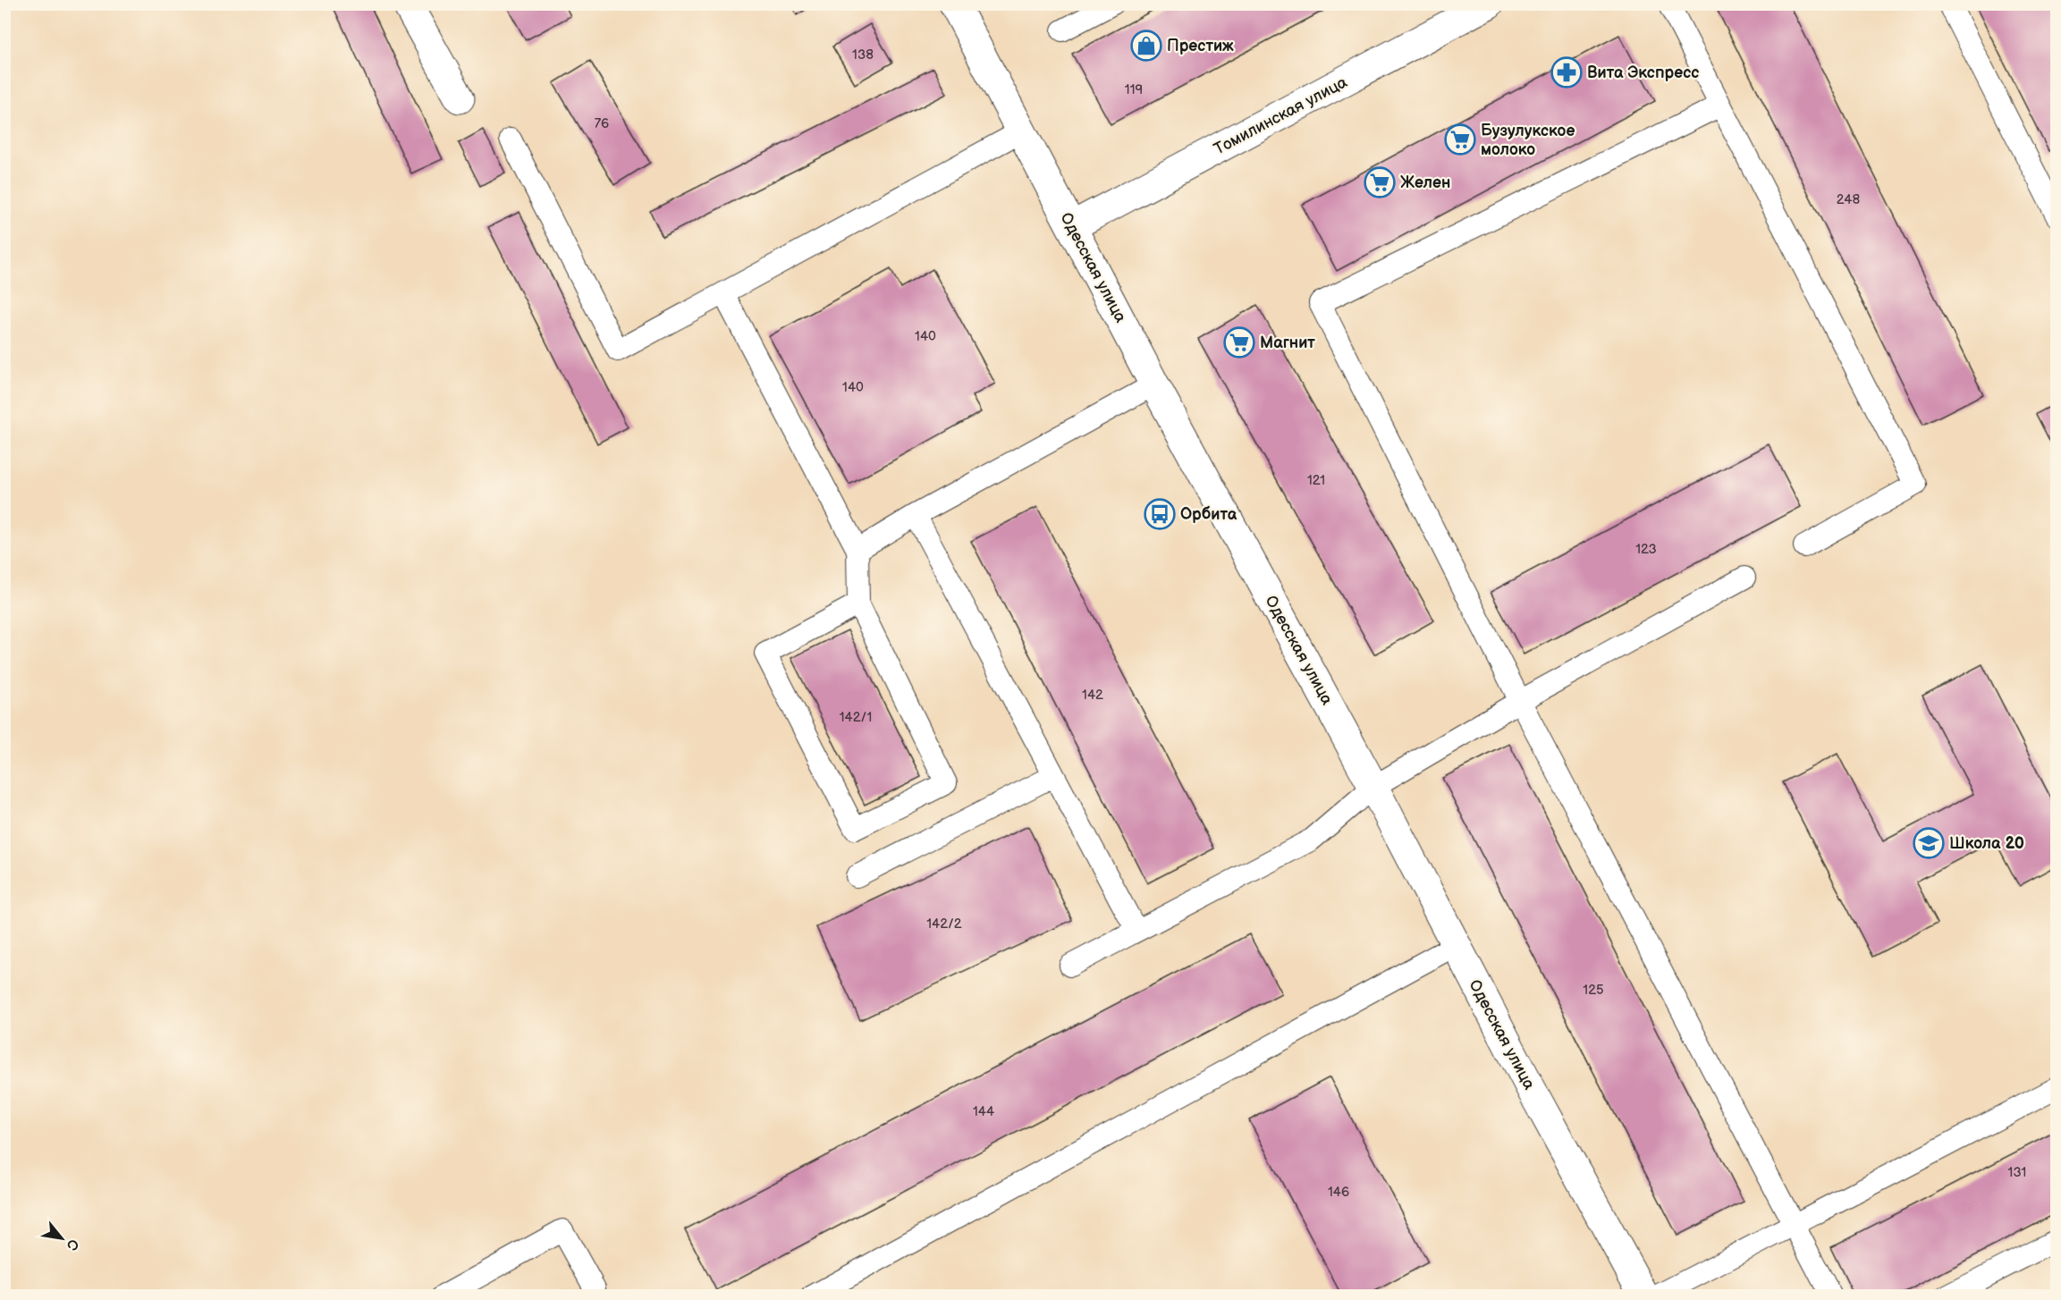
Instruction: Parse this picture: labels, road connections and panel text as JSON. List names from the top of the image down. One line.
{"streets":{"street":["Томилинская улица","Одесская улица"]},"crossings":[["Томилинская улица","Одесская улица"]],"places":{"shop":["Престиж"],"pharmacy":["Вита Экспресс"],"supermarket":["Бузулукское молоко","Желен","Магнит"],"bus stop":["Орбита"],"school or university":["Школа 20"]},"house_numbers":["138","119","76","248","140","140","121","123","142","142/1","142/2","125","144","131","146"],"north":"bottom right"}
